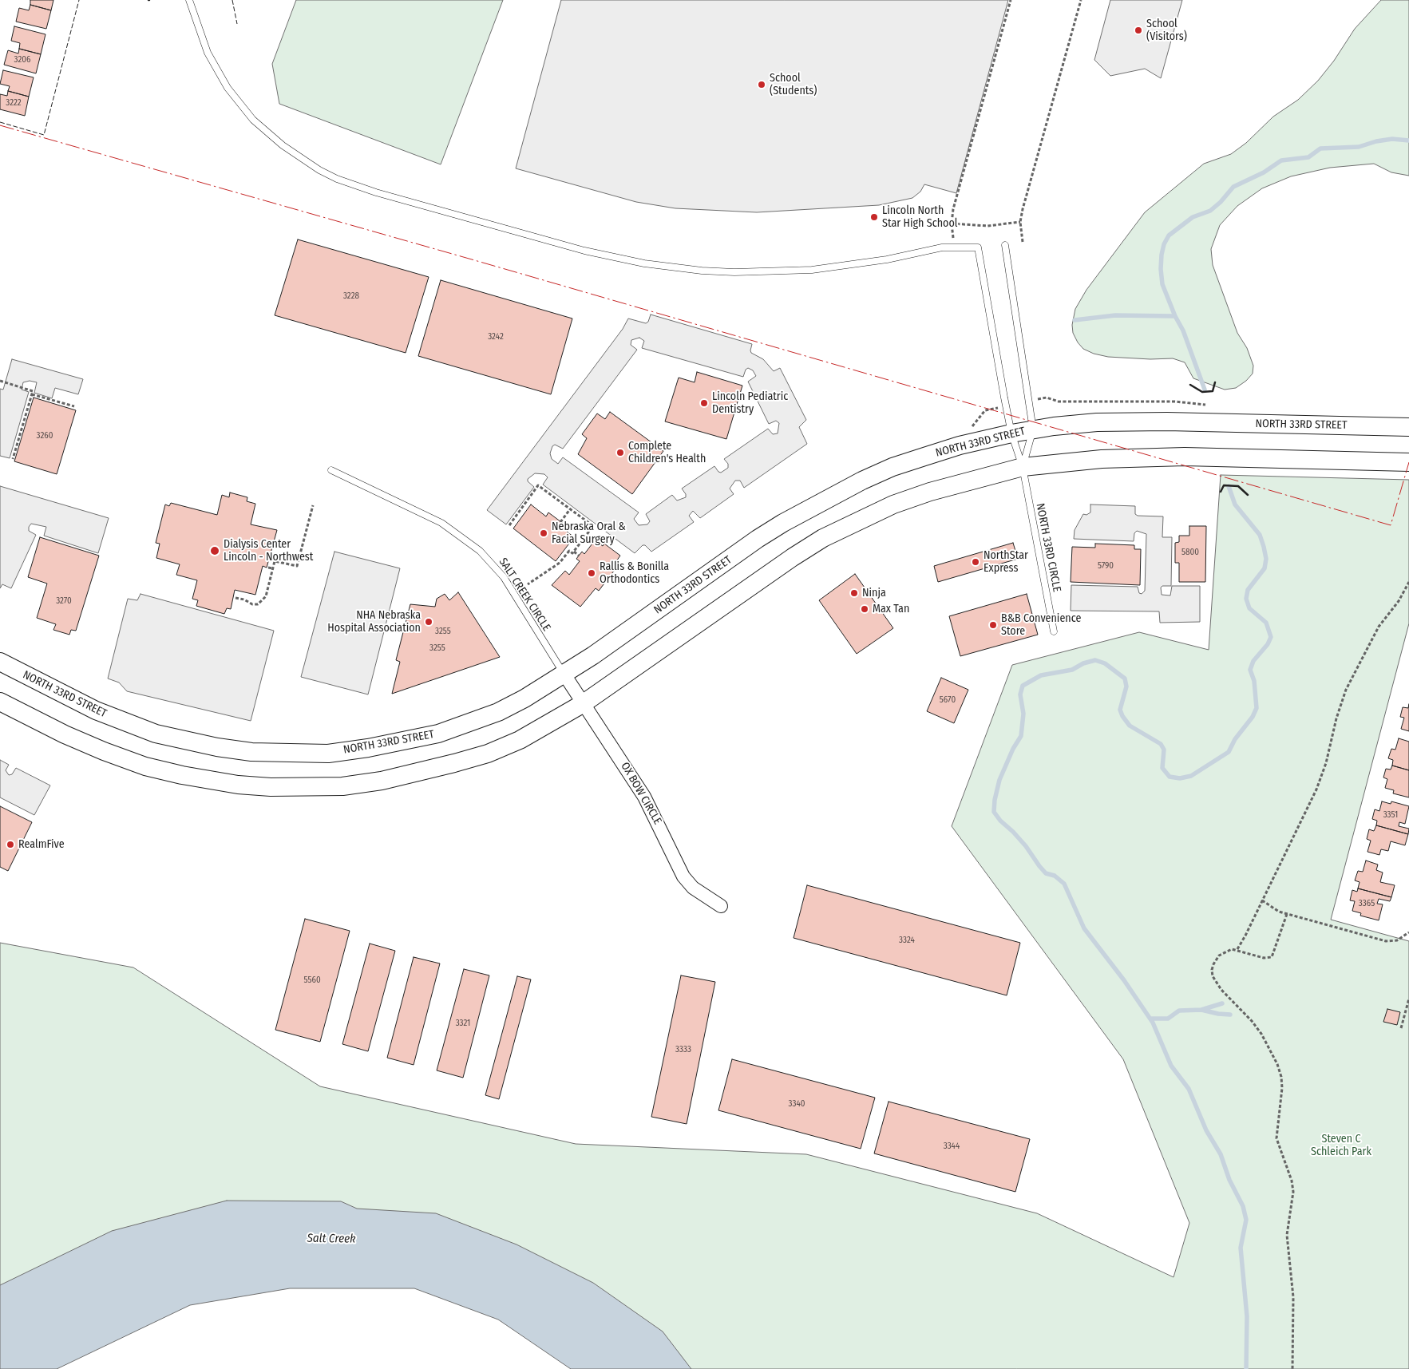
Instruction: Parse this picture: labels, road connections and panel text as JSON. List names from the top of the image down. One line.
{"streets":{"main road":["NORTH 33RD STREET"],"street":["OX BOW CIRCLE"],"lane":["NORTH 33RD CIRCLE","SALT CREEK CIRCLE"]},"crossings":[["NORTH 33RD STREET","NORTH 33RD CIRCLE"],["NORTH 33RD STREET","SALT CREEK CIRCLE"],["NORTH 33RD STREET","OX BOW CIRCLE"],["SALT CREEK CIRCLE","OX BOW CIRCLE"]],"water":["Salt Creek"],"parks":["Steven C Schleich Park"],"places":["School (Visitors)","School (Students)","Lincoln North Star High School","Lincoln Pediatric Dentistry","Complete Children's Health","Nebraska Oral & Facial Surgery","Dialysis Center Lincoln - Northwest","NorthStar Express","Rallis & Bonilla Orthodontics","Ninja","Max Tan","NHA Nebraska Hospital Association","B&B Convenience Store","RealmFive"],"house_numbers":["3206","3222","3228","3242","3260","5800","5790","3270","3255","3255","5670","3351","3365","3324","5560","3321","3333","3340","3344"]}
